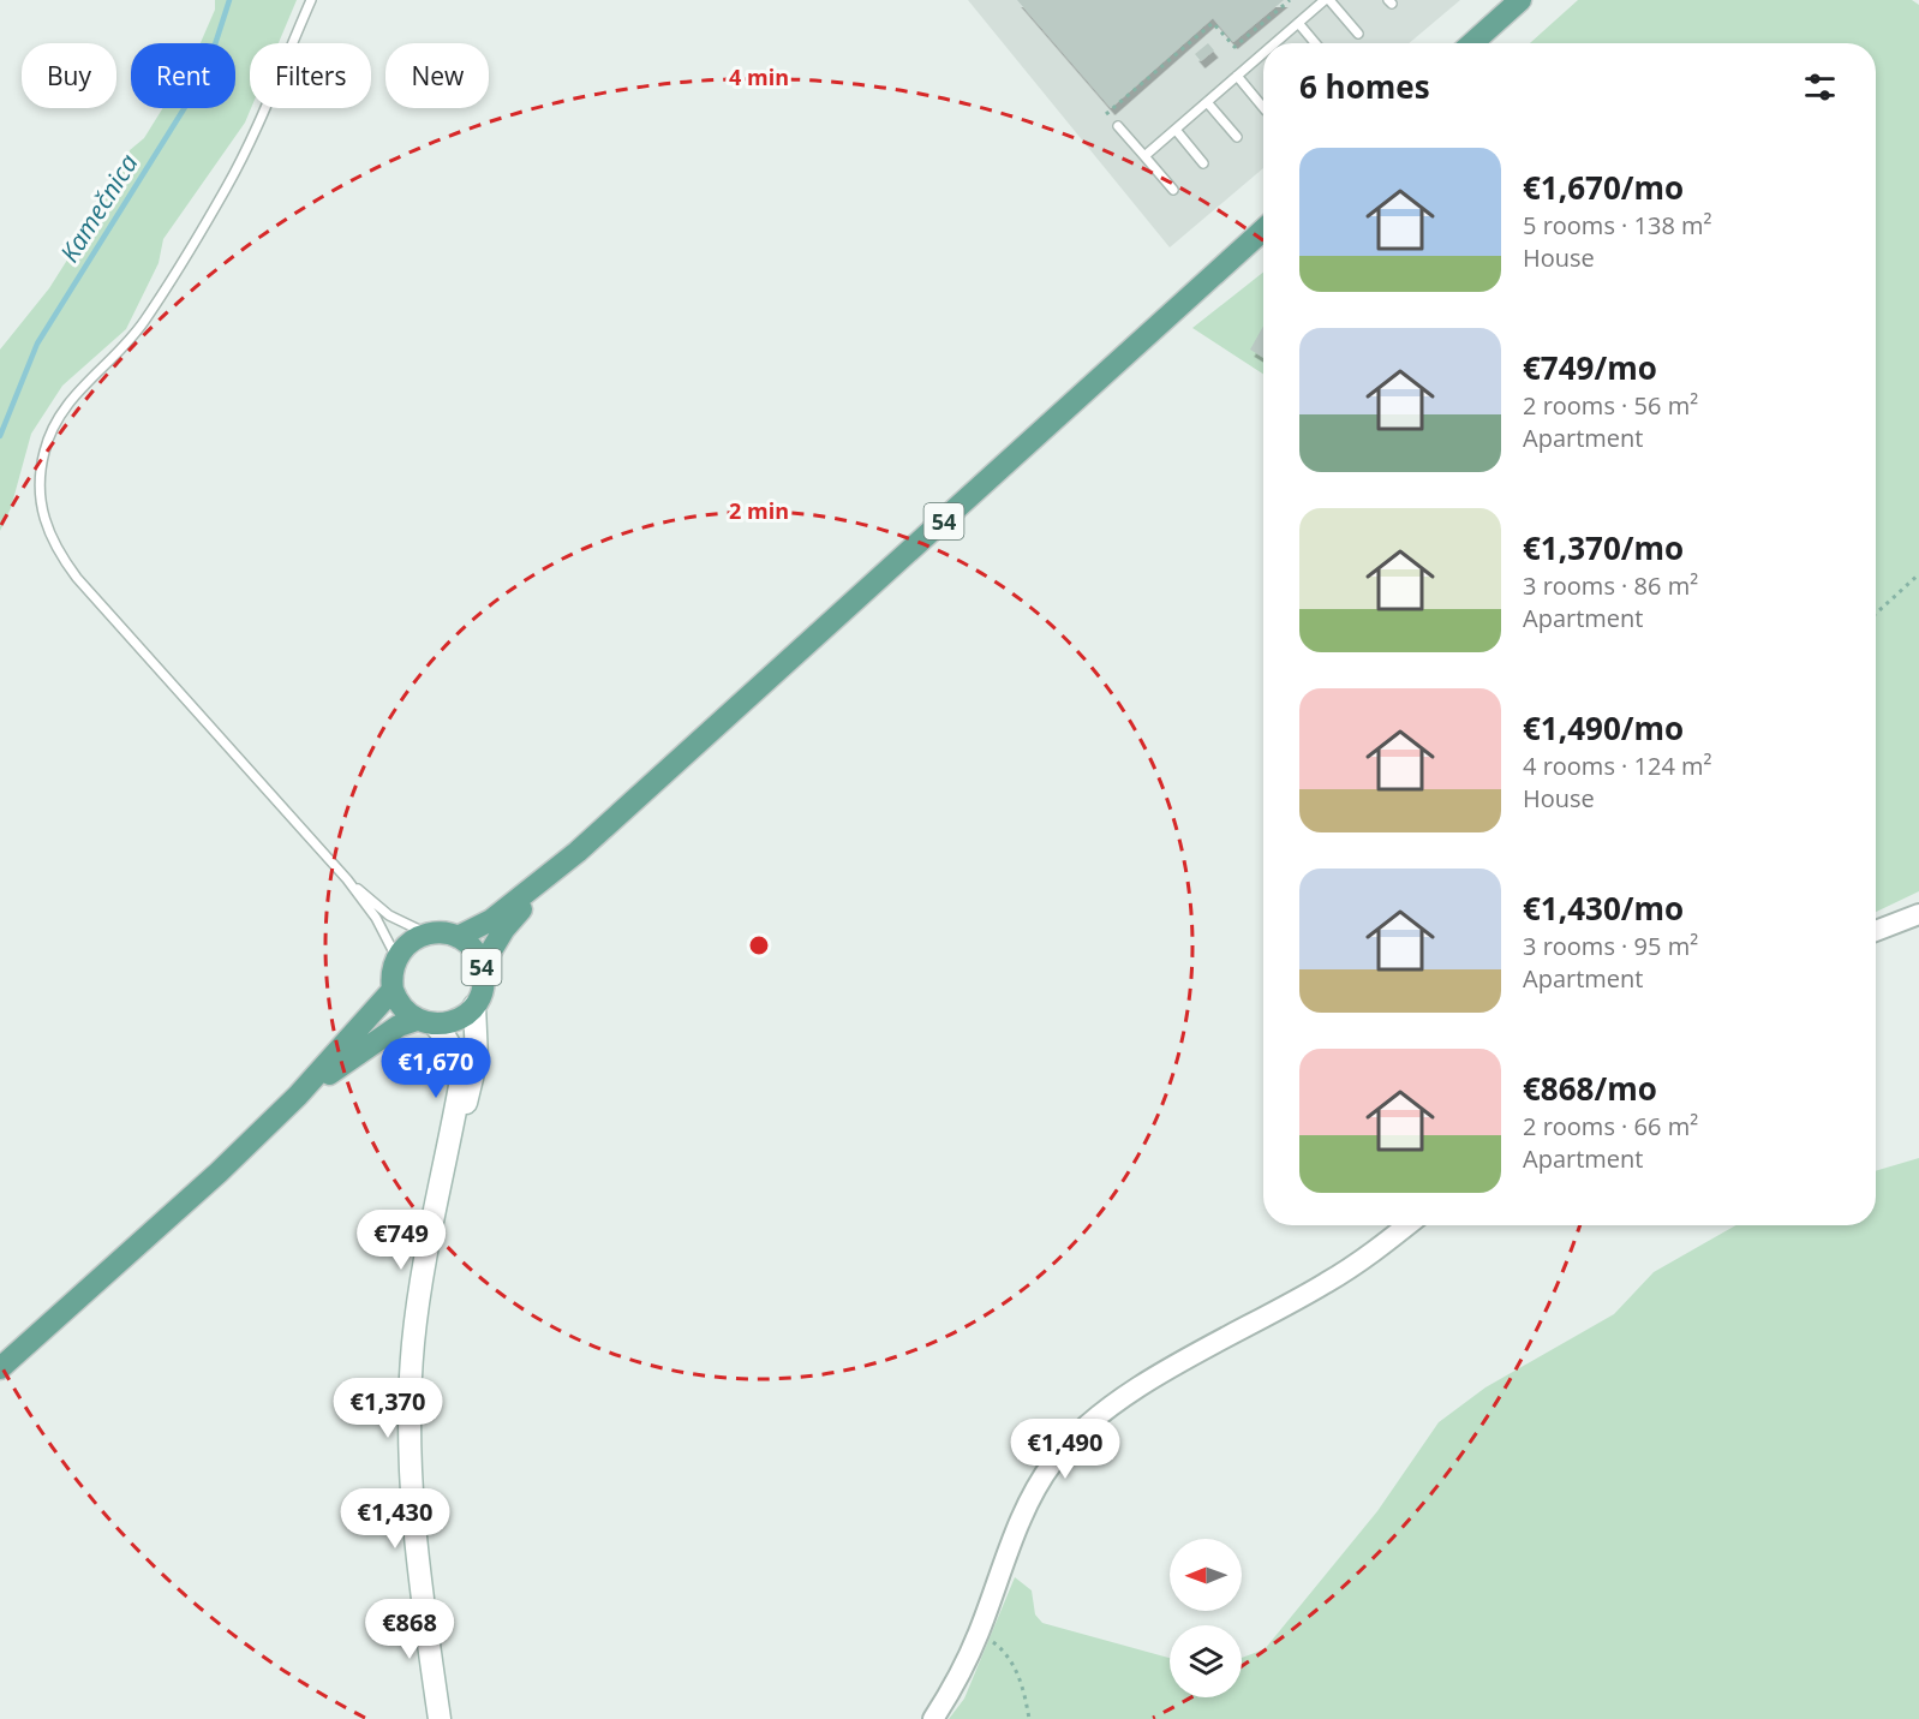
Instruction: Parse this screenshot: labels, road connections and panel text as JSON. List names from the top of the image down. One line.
{"streets":{"main road":["54"]},"water":["Kamečnica"],"north":"left","page":{"chip":["Buy","Rent","Filters","New"],"heading":"6 homes","list":[{"name":"€1,670/mo","note":"5 rooms · 138 m² · House"},{"name":"€749/mo","note":"2 rooms · 56 m² · Apartment"},{"name":"€1,370/mo","note":"3 rooms · 86 m² · Apartment"},{"name":"€1,490/mo","note":"4 rooms · 124 m² · House"},{"name":"€1,430/mo","note":"3 rooms · 95 m² · Apartment"},{"name":"€868/mo","note":"2 rooms · 66 m² · Apartment"}],"price":["€1,670","€749","€1,370","€1,490","€1,430","€868"]},"rings":["4 min","2 min"]}
